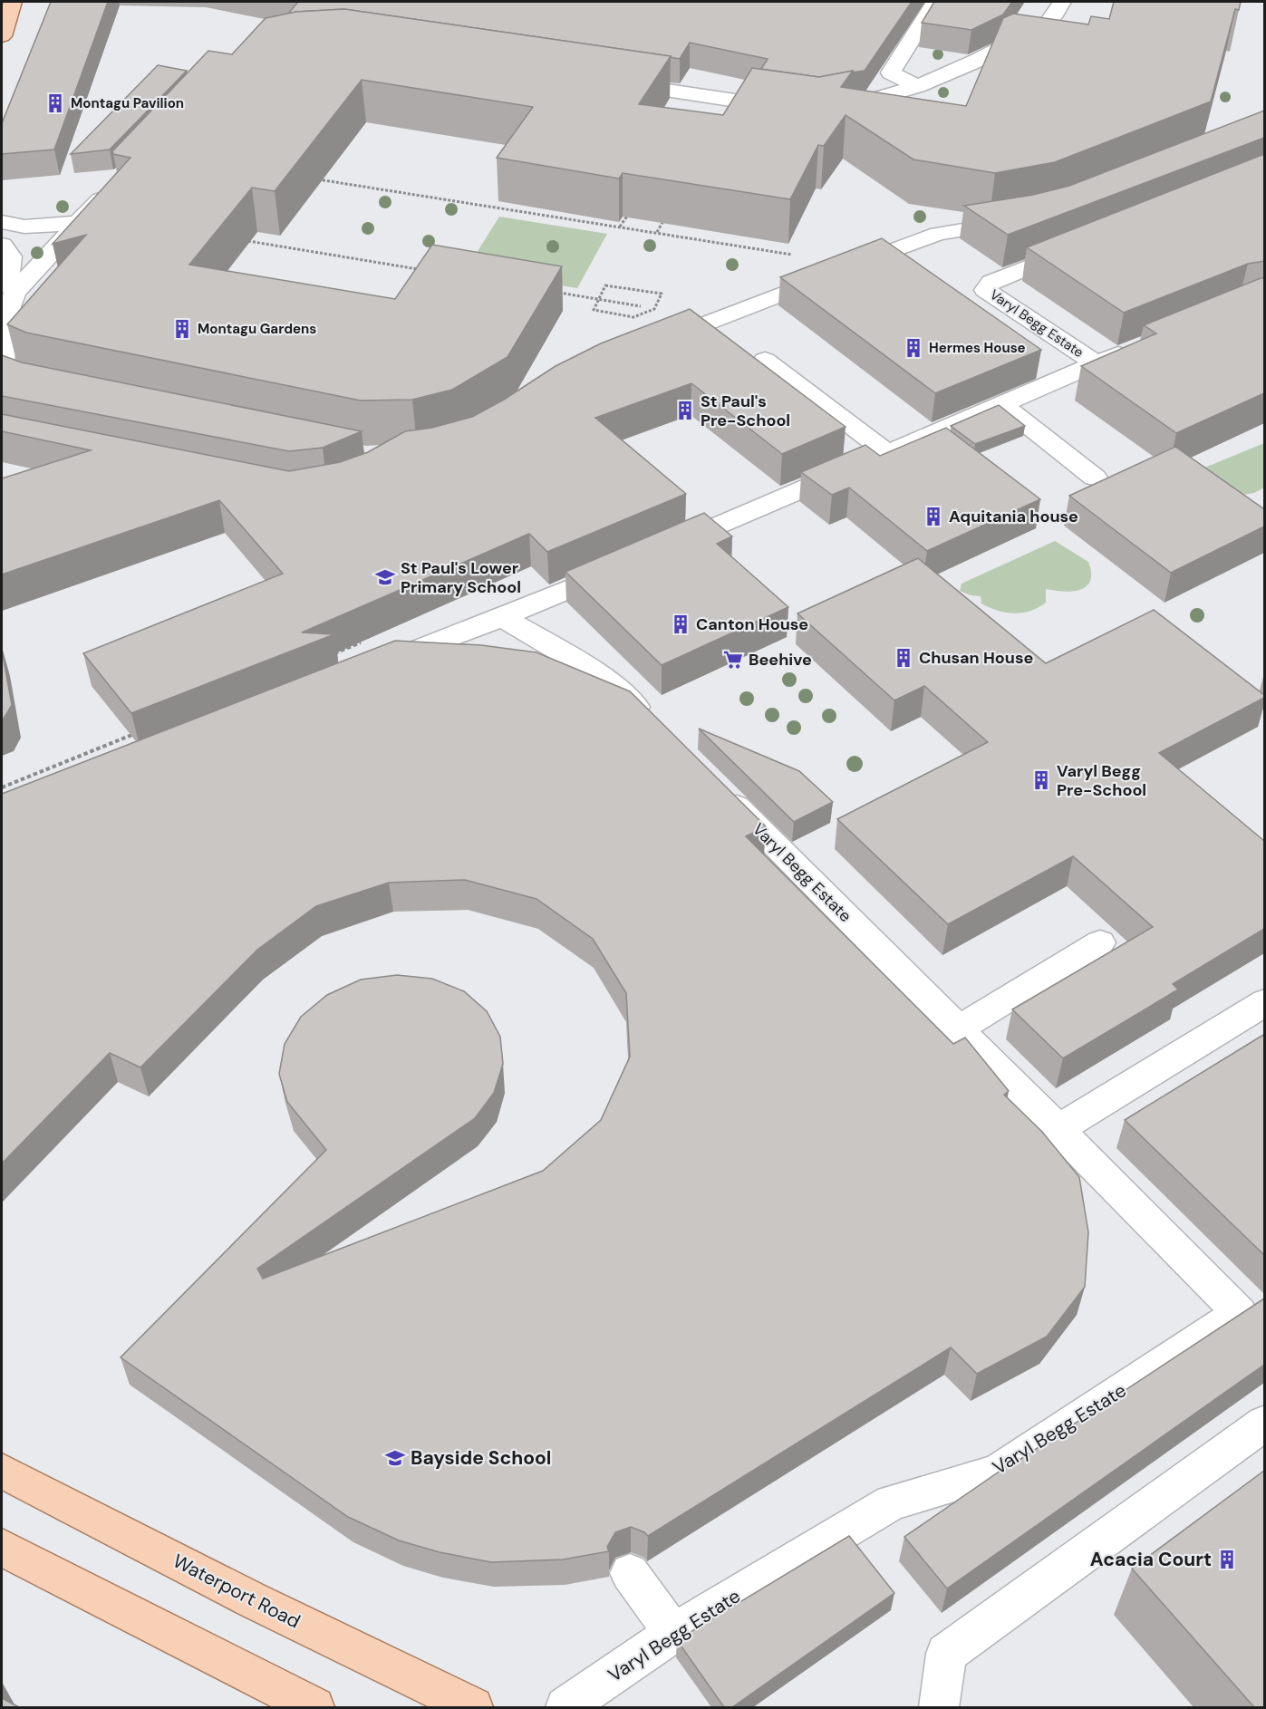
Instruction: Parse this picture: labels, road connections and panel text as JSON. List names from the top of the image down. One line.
{"streets":{"main road":["Waterport Road"],"street":["Varyl Begg Estate"]},"places":{"building":["Montagu Pavilion","Montagu Gardens","Hermes House","St Paul's Pre-School","Aquitania house","Canton House","Chusan House","Varyl Begg Pre-School","Acacia Court"],"school or university":["St Paul's Lower Primary School","Bayside School"],"supermarket":["Beehive"]}}
